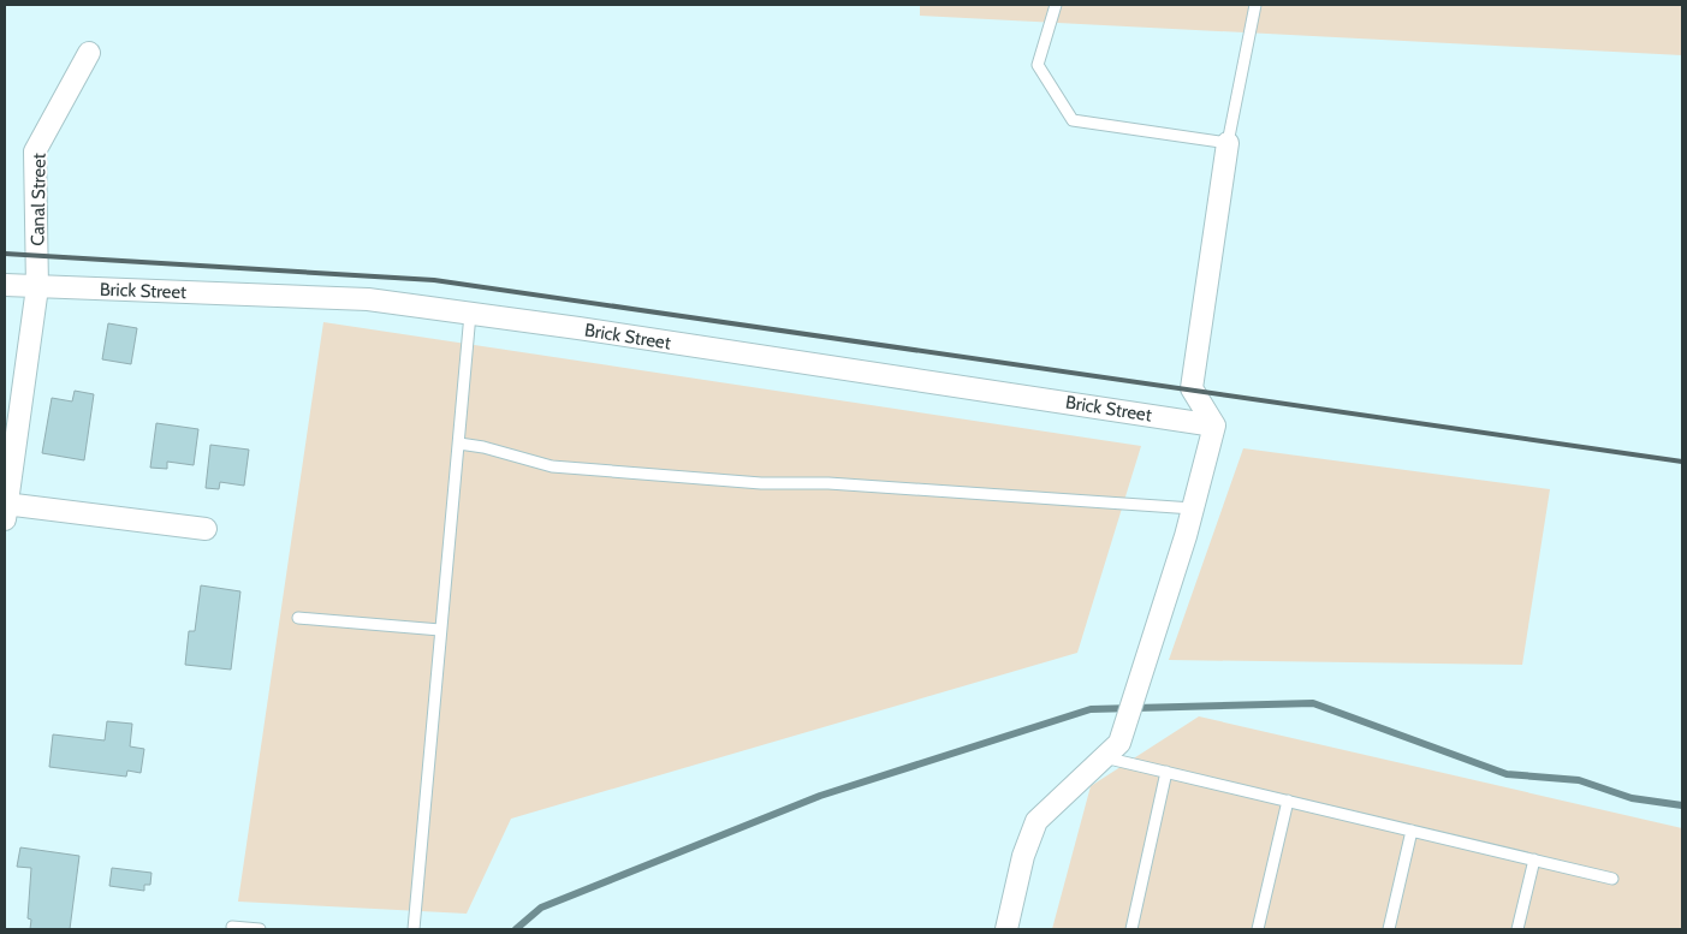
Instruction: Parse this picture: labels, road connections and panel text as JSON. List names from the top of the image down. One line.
{"streets":{"street":["Canal Street","Brick Street"]},"crossings":[["Canal Street","Brick Street"]]}
